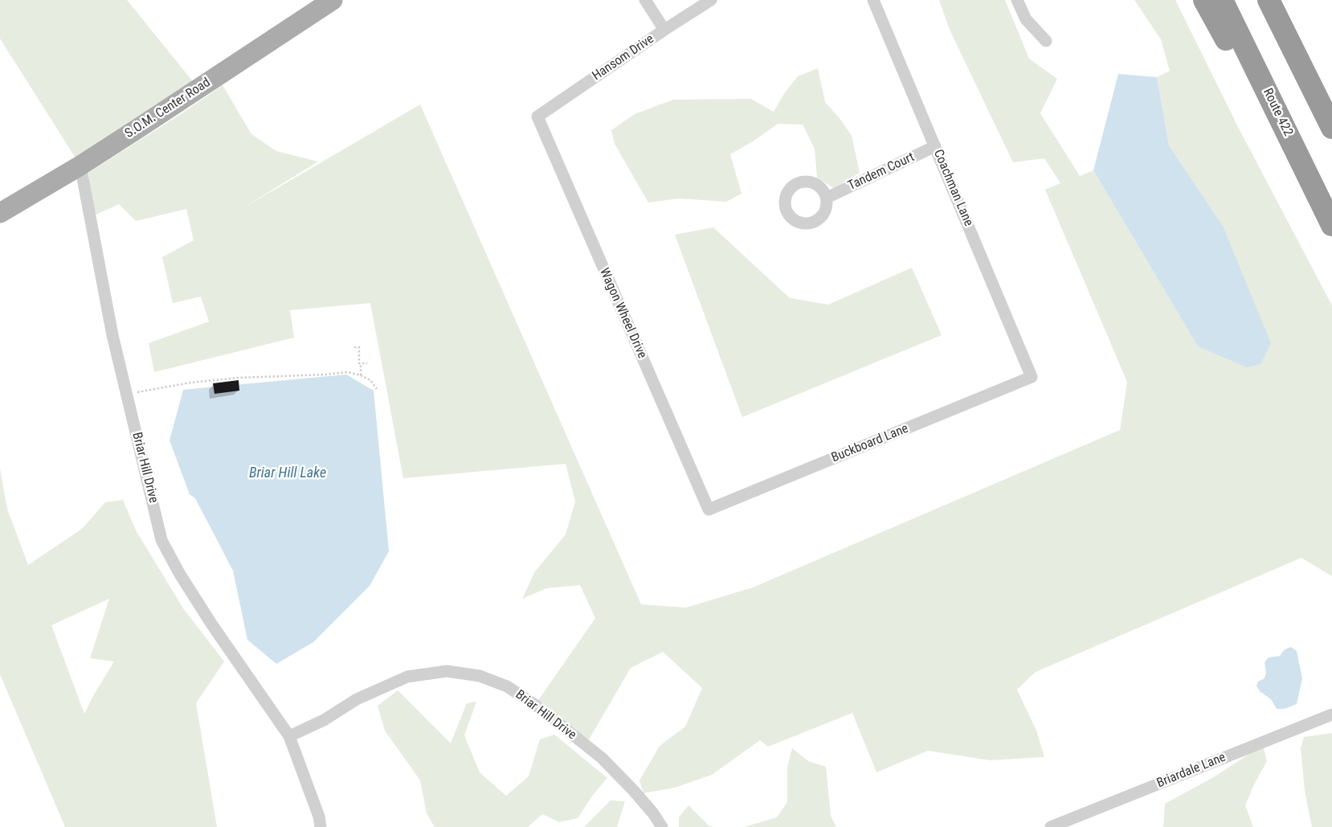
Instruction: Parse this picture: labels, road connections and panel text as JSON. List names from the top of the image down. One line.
{"streets":{"highway":["Route 422"],"main road":["S.O.M. Center Road"],"street":["Hansom Drive","Tandem Court","Coachman Lane","Wagon Wheel Drive","Buckboard Lane","Briar Hill Drive","Briardale Lane"]},"crossings":[["Hansom Drive","Wagon Wheel Drive"],["S.O.M. Center Road","Briar Hill Drive"],["Tandem Court","Coachman Lane"],["Coachman Lane","Buckboard Lane"],["Wagon Wheel Drive","Buckboard Lane"]],"water":["Briar Hill Lake"]}
